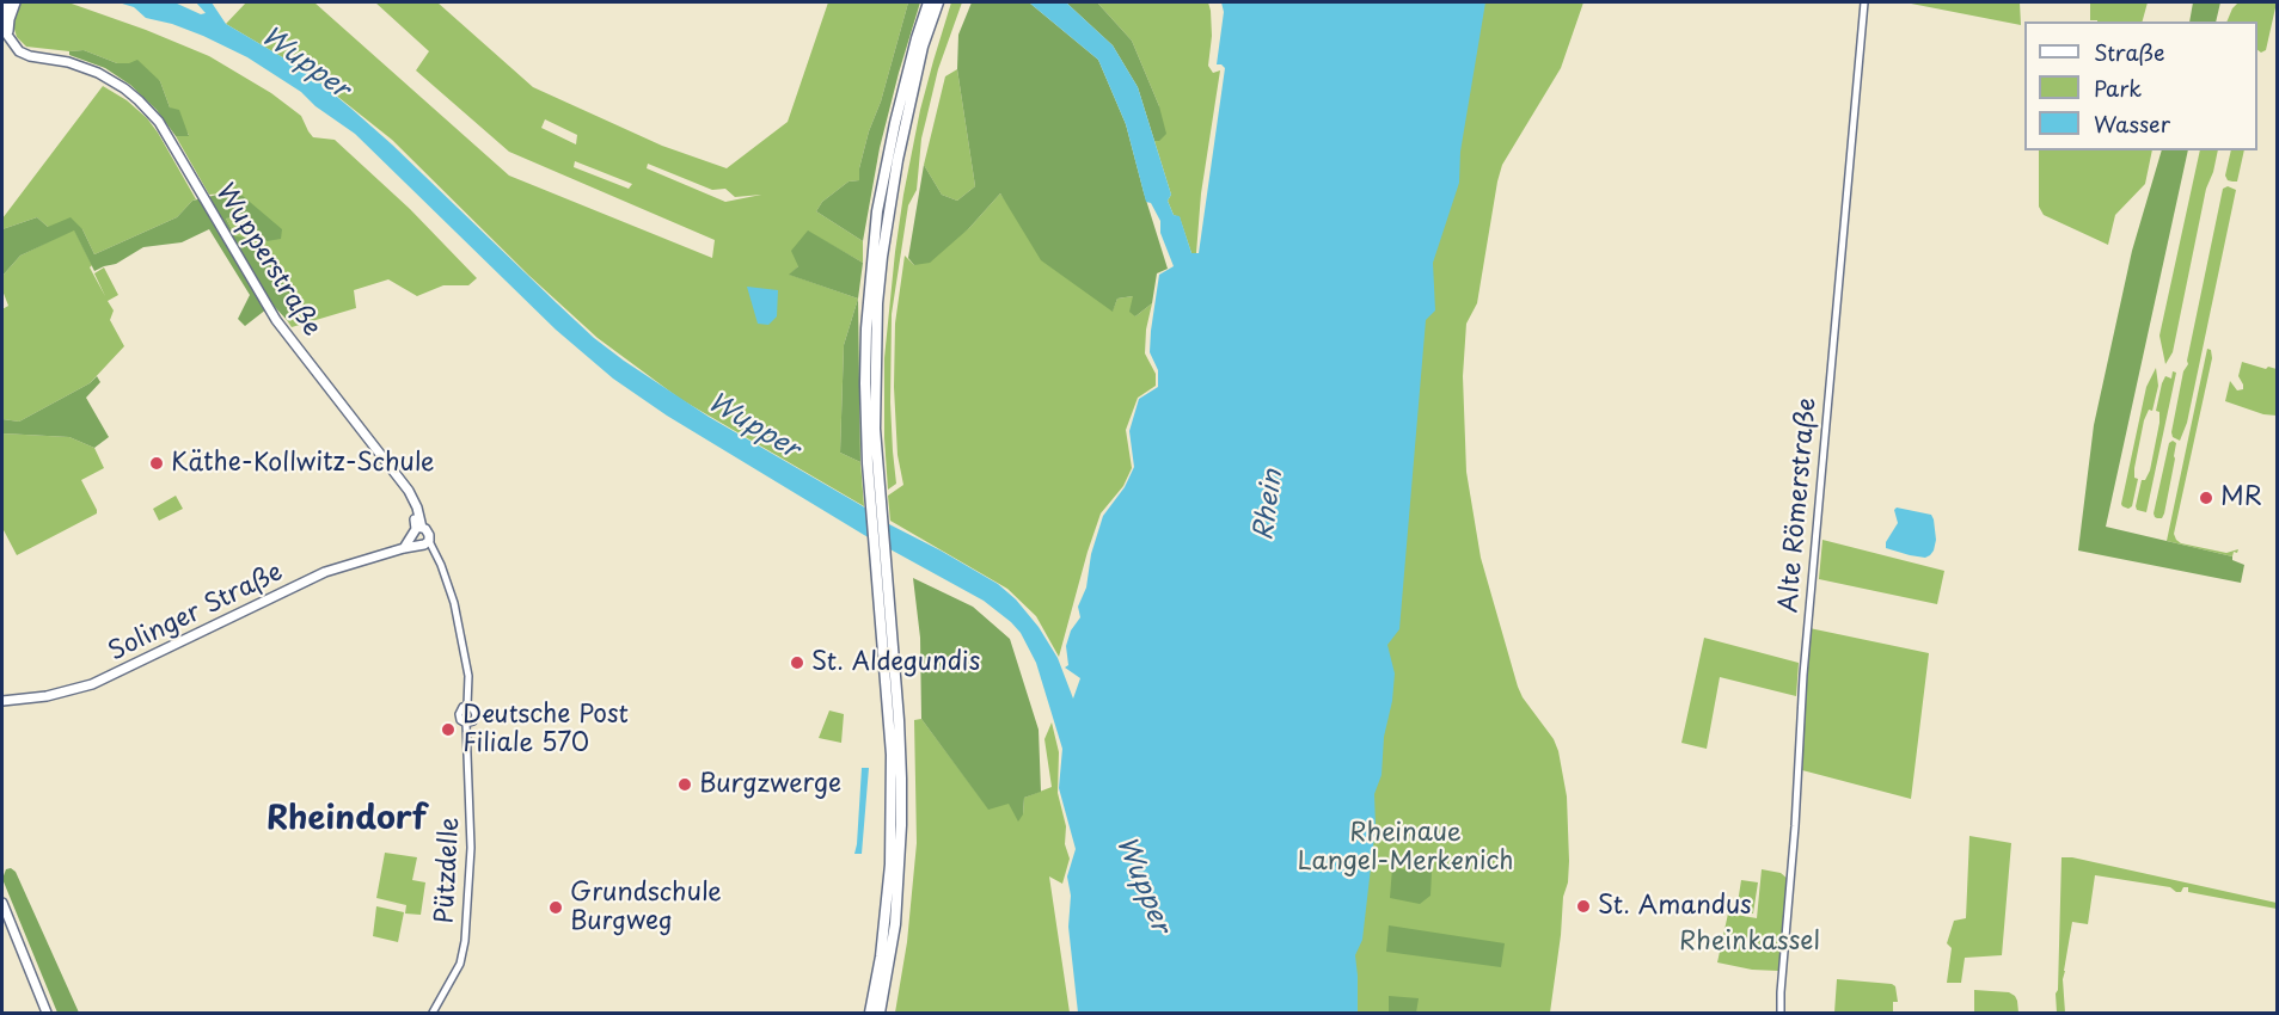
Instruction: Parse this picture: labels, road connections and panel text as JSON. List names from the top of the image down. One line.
{"streets":{"main road":["Wupperstraße","Solinger Straße"],"street":["Alte Römerstraße","Pützdelle"]},"crossings":[["Wupperstraße","Solinger Straße"],["Wupperstraße","Pützdelle"]],"districts":["Rheindorf"],"water":["Wupper","Rhein"],"parks":["Rheinaue Langel-Merkenich","Rheinkassel"],"places":["Käthe-Kollwitz-Schule","MR","St. Aldegundis","Deutsche Post Filiale 570","Burgzwerge","St. Amandus","Grundschule Burgweg"],"legend":["Straße","Park","Wasser"]}
